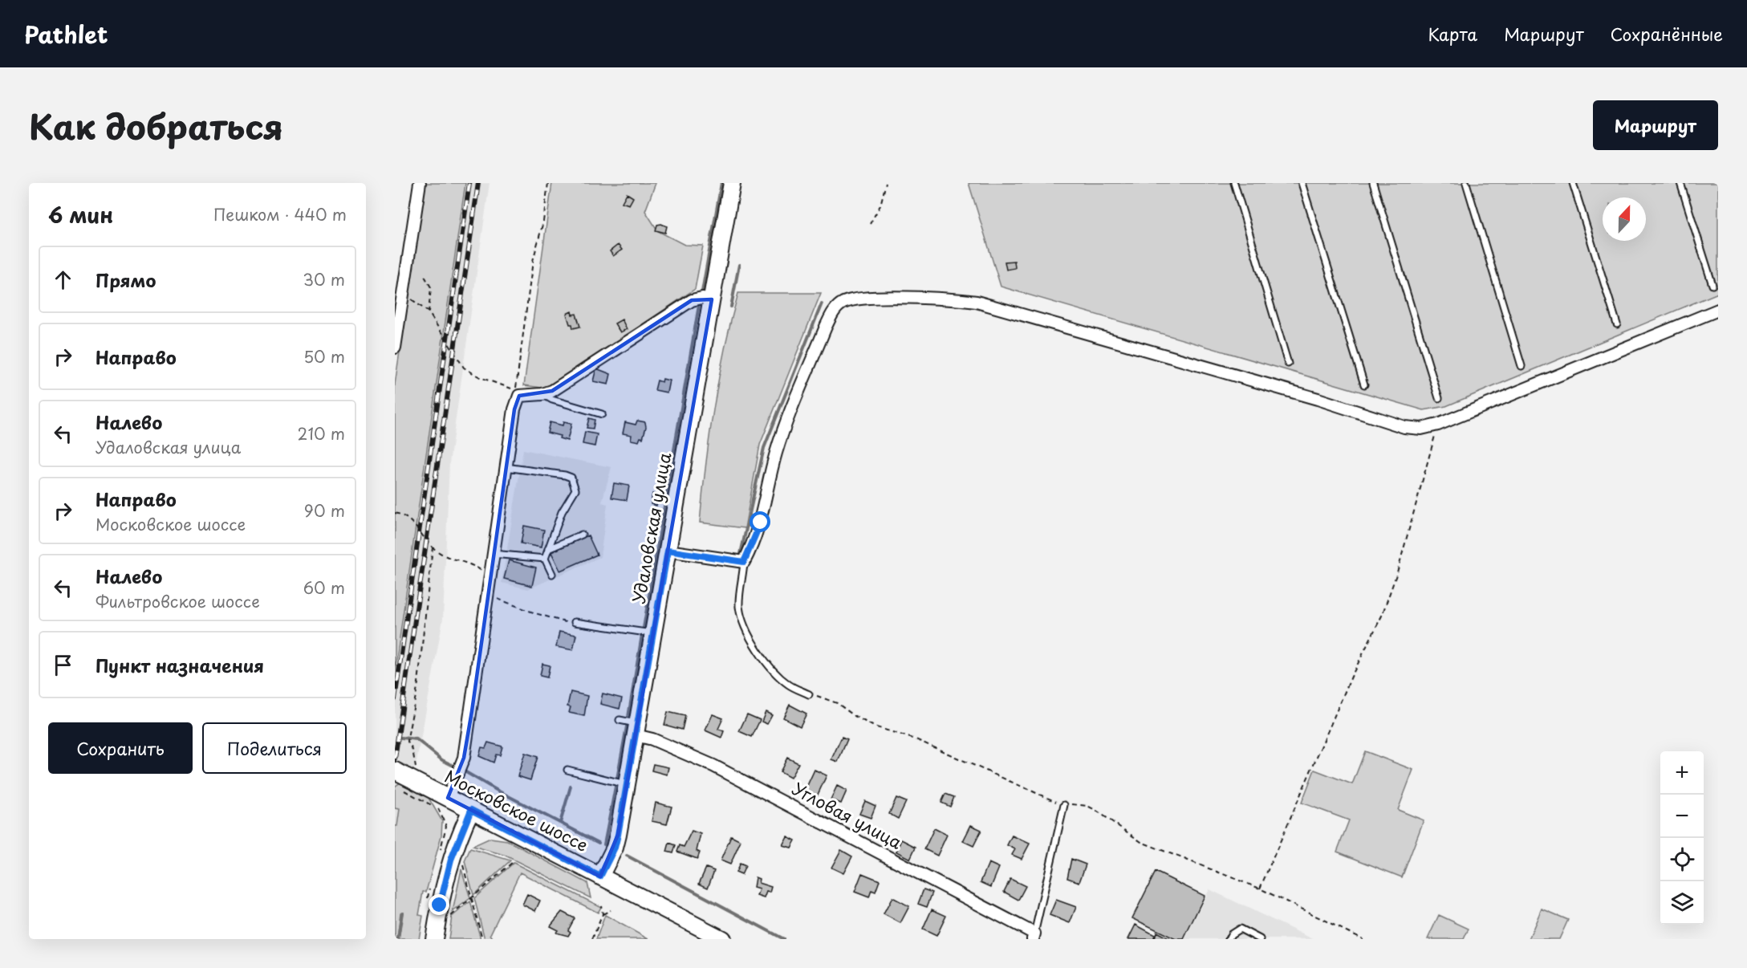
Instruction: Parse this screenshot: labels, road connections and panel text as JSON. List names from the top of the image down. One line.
{"streets":{"main road":["Удаловская улица","Московское шоссе"],"street":["Угловая улица"]},"crossings":[["Удаловская улица","Московское шоссе"],["Удаловская улица","Угловая улица"]],"north":"top","page":{"header":"Pathlet","nav":["Карта","Маршрут","Сохранённые"],"title":"Как добраться","buttons":["Маршрут",["Сохранить","Поделиться"]],"heading":["6 мин","Пешком · 440 m"],"list":[["Прямо","30 m"],["Направо","50 m"],["Налево","Удаловская улица","210 m"],["Направо","Московское шоссе","90 m"],["Налево","Фильтровское шоссе","60 m"],"Пункт назначения"],"map_buttons":["+","−"]}}
